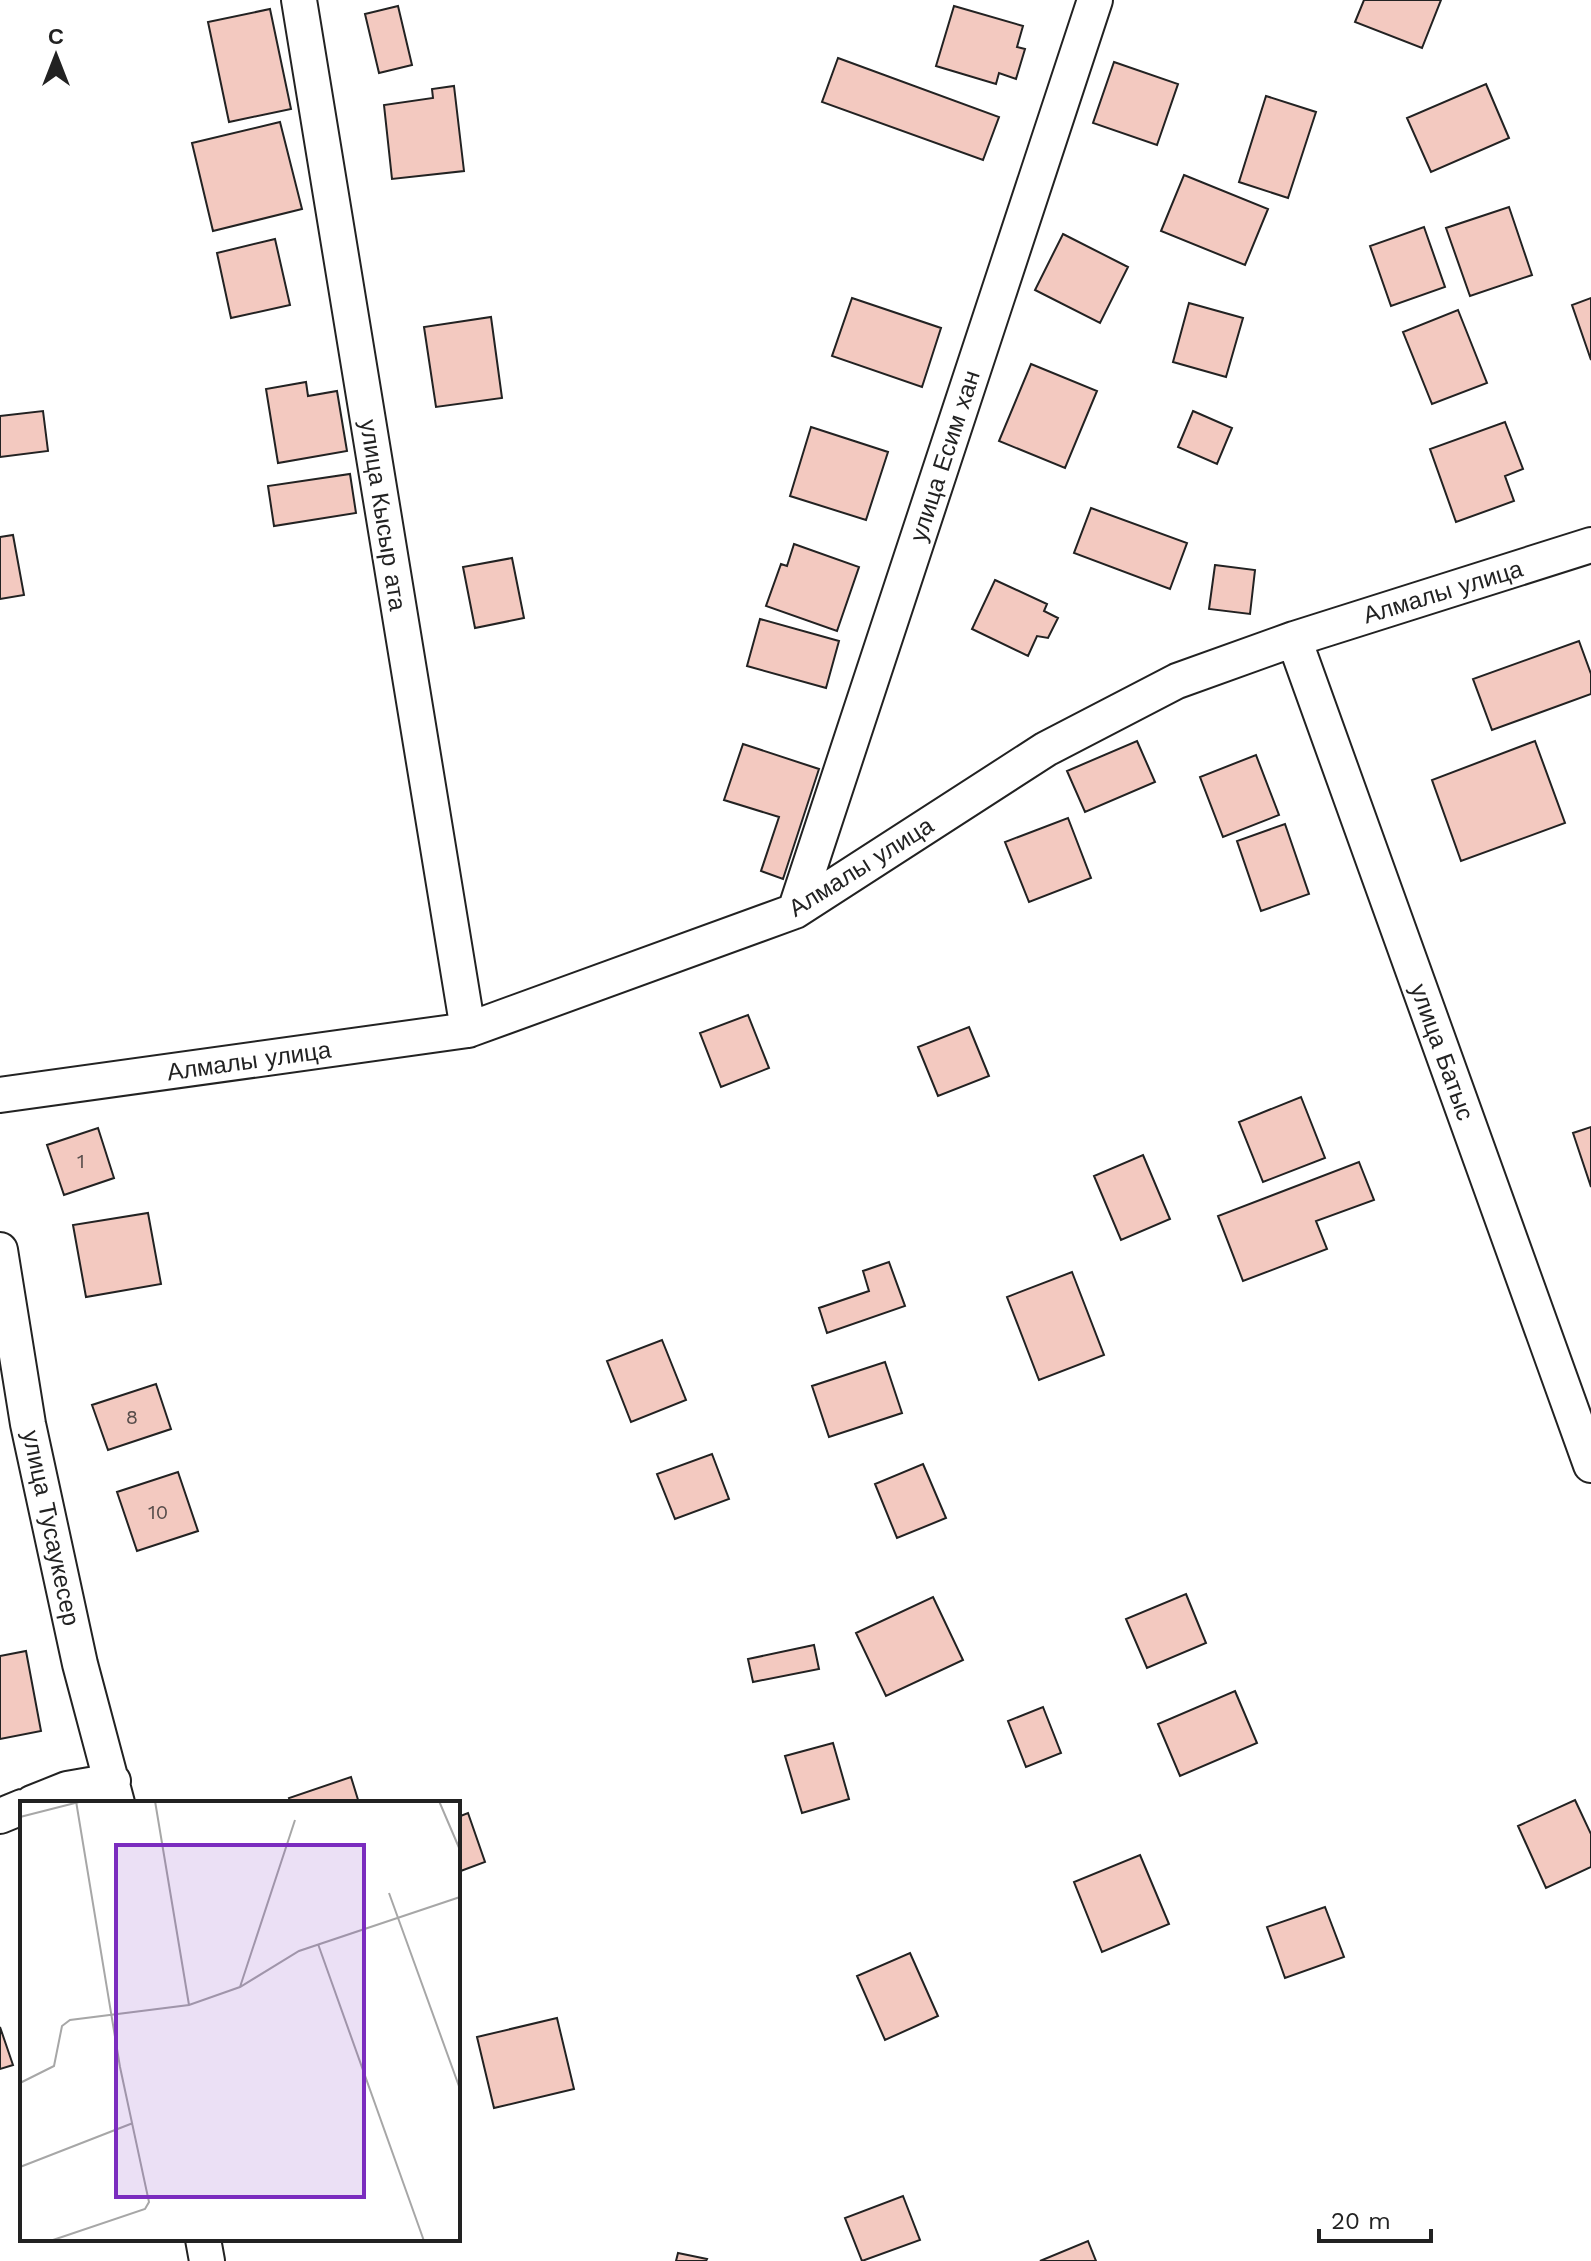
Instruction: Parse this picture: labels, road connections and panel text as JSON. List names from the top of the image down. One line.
{"streets":{"street":["улица Есим хан","улица Кысыр ата","Алмалы улица","улица Батыс","улица Тусаукесер"]},"crossings":[["улица Есим хан","Алмалы улица"],["улица Кысыр ата","Алмалы улица"],["Алмалы улица","улица Батыс"]],"house_numbers":["1","8","10"],"scale_bar":"20 m","north":"top"}
